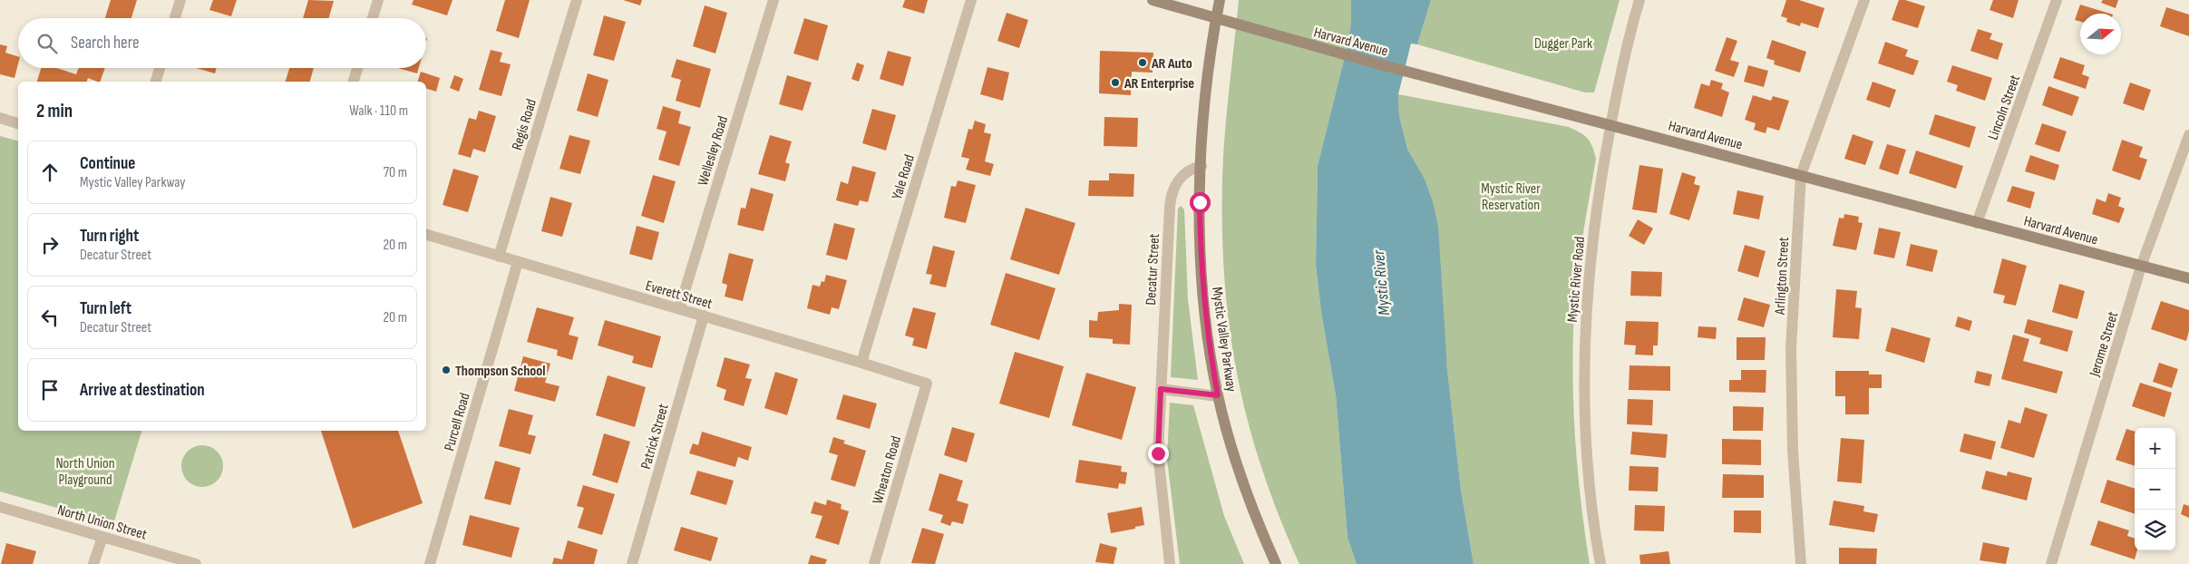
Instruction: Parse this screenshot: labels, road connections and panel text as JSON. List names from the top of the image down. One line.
{"streets":{"street":["Harvard Avenue","Lincoln Street","Regis Road","Wellesley Road","Yale Road","Decatur Street","Arlington Street","Mystic River Road","Everett Street","Mystic Valley Parkway","Jerome Street","Purcell Road","Patrick Street","Wheaton Road","North Union Street"]},"crossings":[["Harvard Avenue","Lincoln Street"],["Harvard Avenue","Arlington Street"],["Harvard Avenue","Mystic River Road"],["Harvard Avenue","Mystic Valley Parkway"],["Harvard Avenue","Jerome Street"],["Regis Road","Everett Street"],["Wellesley Road","Everett Street"],["Yale Road","Everett Street"],["Decatur Street","Mystic Valley Parkway"],["Everett Street","Purcell Road"],["Everett Street","Patrick Street"],["Everett Street","Wheaton Road"]],"water":["Mystic River"],"parks":["Dugger Park","Mystic River Reservation","North Union Playground"],"places":["AR Auto","AR Enterprise","Thompson School"],"north":"right","page":{"search":"Search here","heading":["2 min","Walk · 110 m"],"list":[["Continue","Mystic Valley Parkway","70 m"],["Turn right","Decatur Street","20 m"],["Turn left","Decatur Street","20 m"],"Arrive at destination"],"map_buttons":["+","−"]}}
